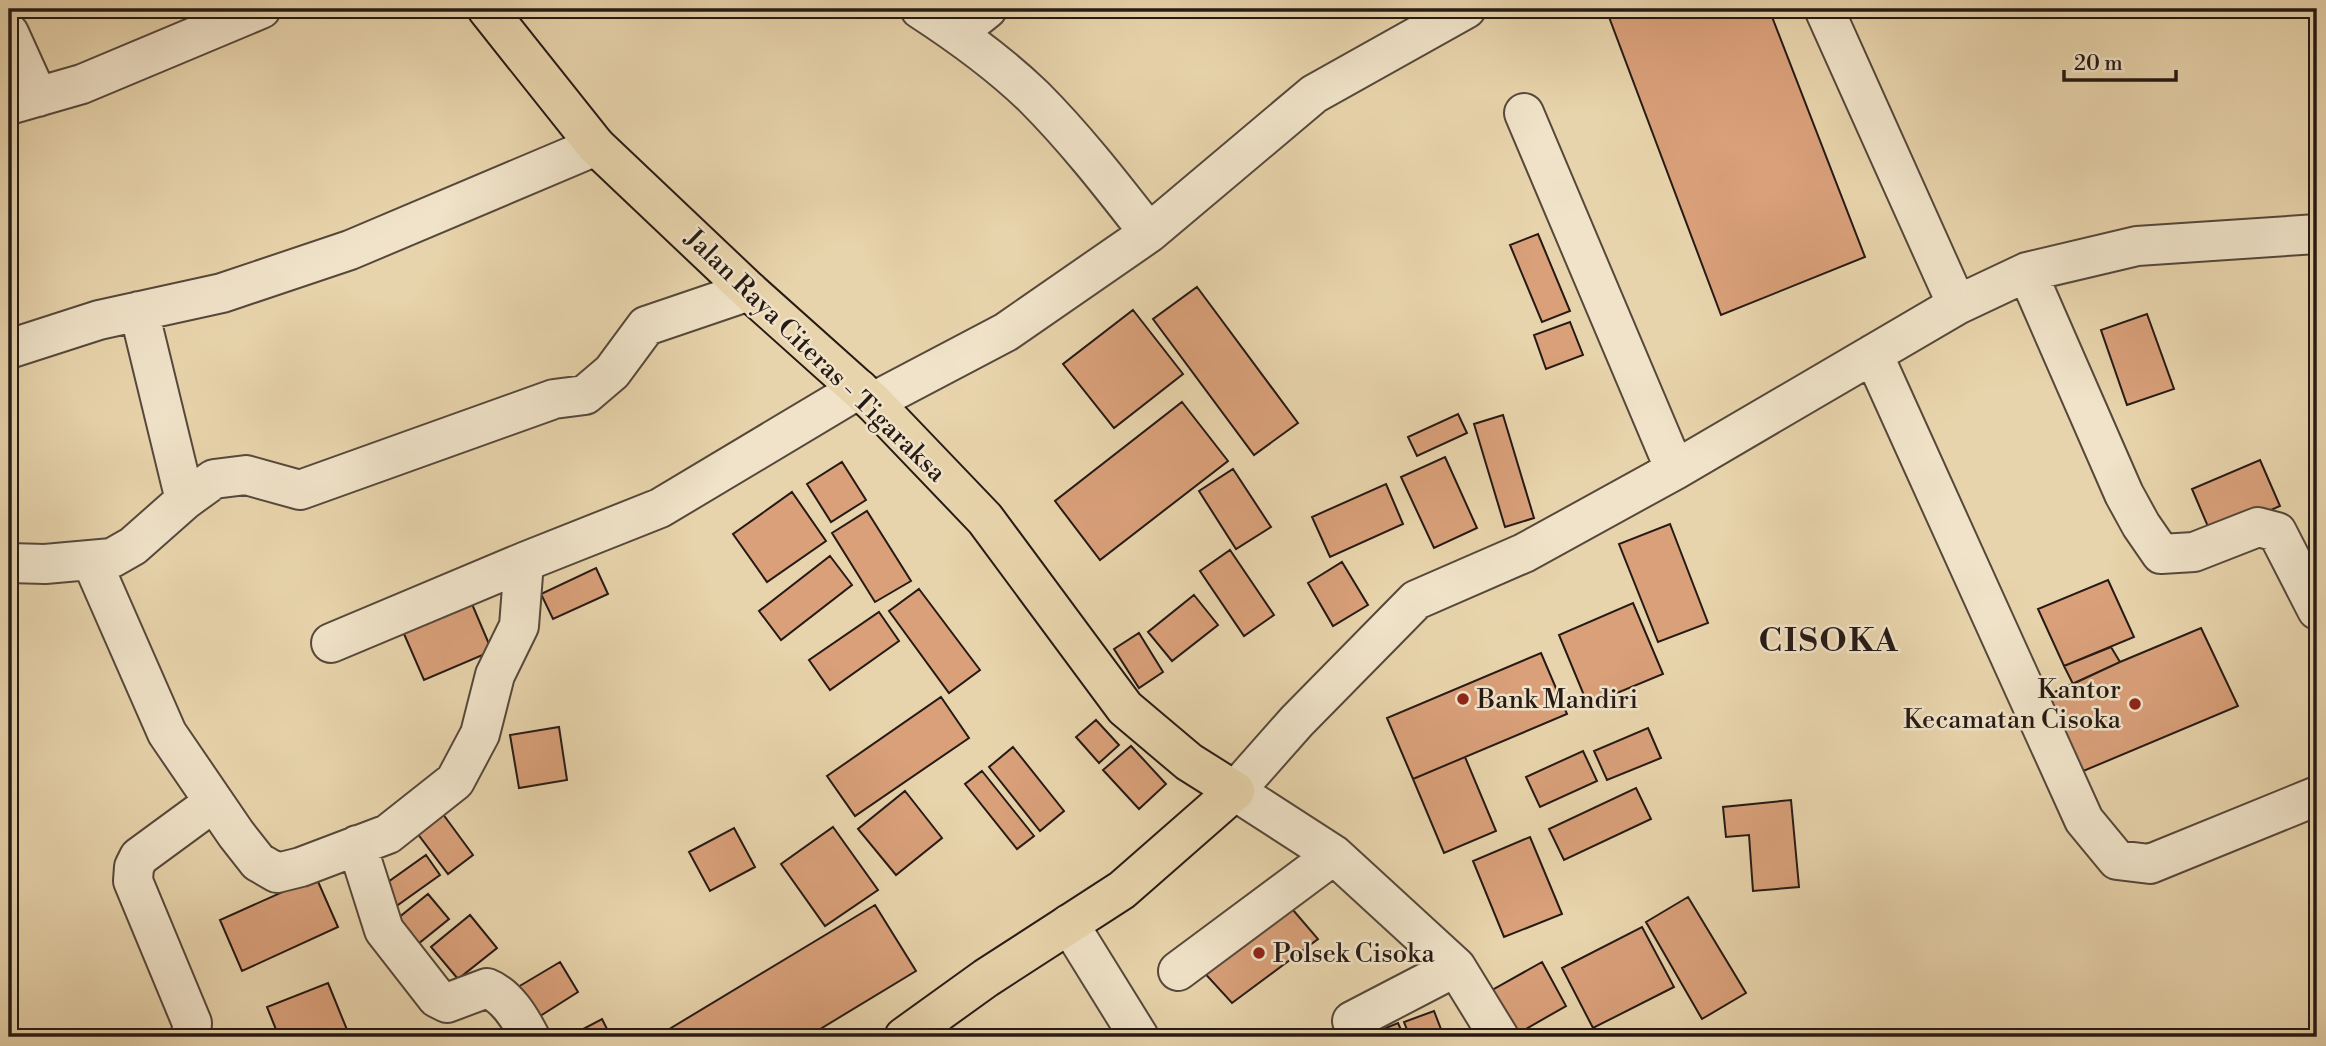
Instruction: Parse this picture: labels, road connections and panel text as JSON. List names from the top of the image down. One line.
{"streets":{"main road":["Jalan Raya Citeras - Tigaraksa"]},"districts":["CISOKA"],"places":["Bank Mandiri","Kantor Kecamatan Cisoka","Polsek Cisoka"],"scale_bar":"20 m"}
